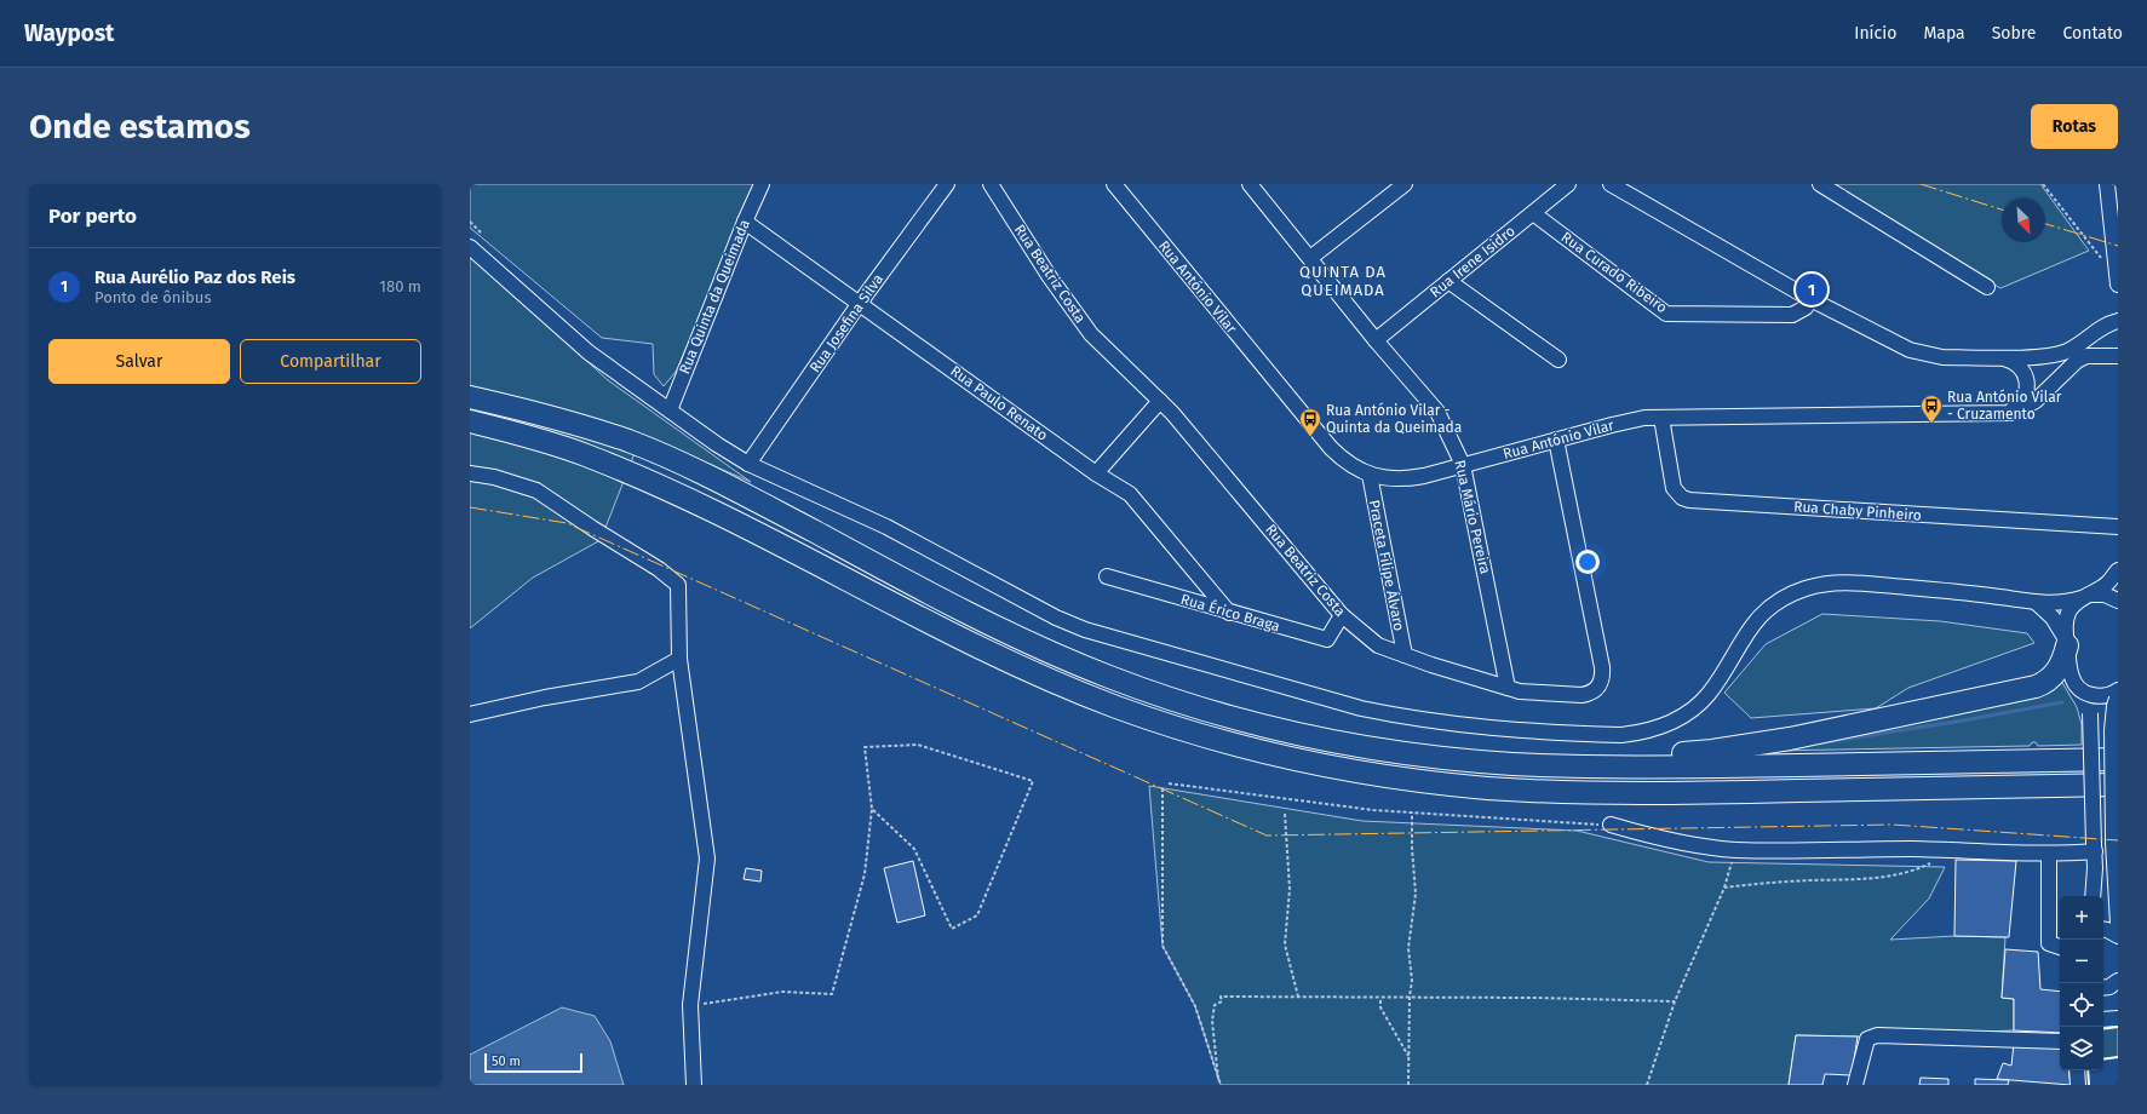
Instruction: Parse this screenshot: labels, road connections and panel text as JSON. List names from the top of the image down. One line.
{"streets":{"street":["Rua Irene Isidro","Rua Curado Ribeiro","Rua Beatriz Costa","Rua António Vilar","Rua Quinta da Queimada","Rua Josefina Silva","Rua Paulo Renato","Rua Chaby Pinheiro","Rua Mário Pereira","Praceta Filipe Álvaro","Rua Érico Braga"]},"crossings":[["Rua Irene Isidro","Rua Curado Ribeiro"],["Rua Irene Isidro","Rua Mário Pereira"],["Rua Beatriz Costa","Rua António Vilar"],["Rua Beatriz Costa","Rua Mário Pereira"],["Rua Beatriz Costa","Praceta Filipe Álvaro"],["Rua Beatriz Costa","Rua Érico Braga"],["Rua António Vilar","Rua Chaby Pinheiro"],["Rua António Vilar","Rua Mário Pereira"],["Rua António Vilar","Praceta Filipe Álvaro"],["Rua Quinta da Queimada","Rua Paulo Renato"],["Rua Josefina Silva","Rua Paulo Renato"],["Rua Paulo Renato","Rua Érico Braga"]],"districts":["QUINTA DA QUEIMADA"],"places":{"bus stop":["Rua António Vilar - Cruzamento","Rua António Vilar - Quinta da Queimada"]},"scale_bar":"50 m","north":"bottom right","page":{"header":"Waypost","nav":["Início","Mapa","Sobre","Contato"],"buttons":["Rotas",["Salvar","Compartilhar"]],"title":"Onde estamos","heading":"Por perto","list":[{"mark":"1","name":"Rua Aurélio Paz dos Reis","note":"Ponto de ônibus","value":"180 m"}],"pins":"1","map_buttons":["+","−"],"scale":"50 m"}}
